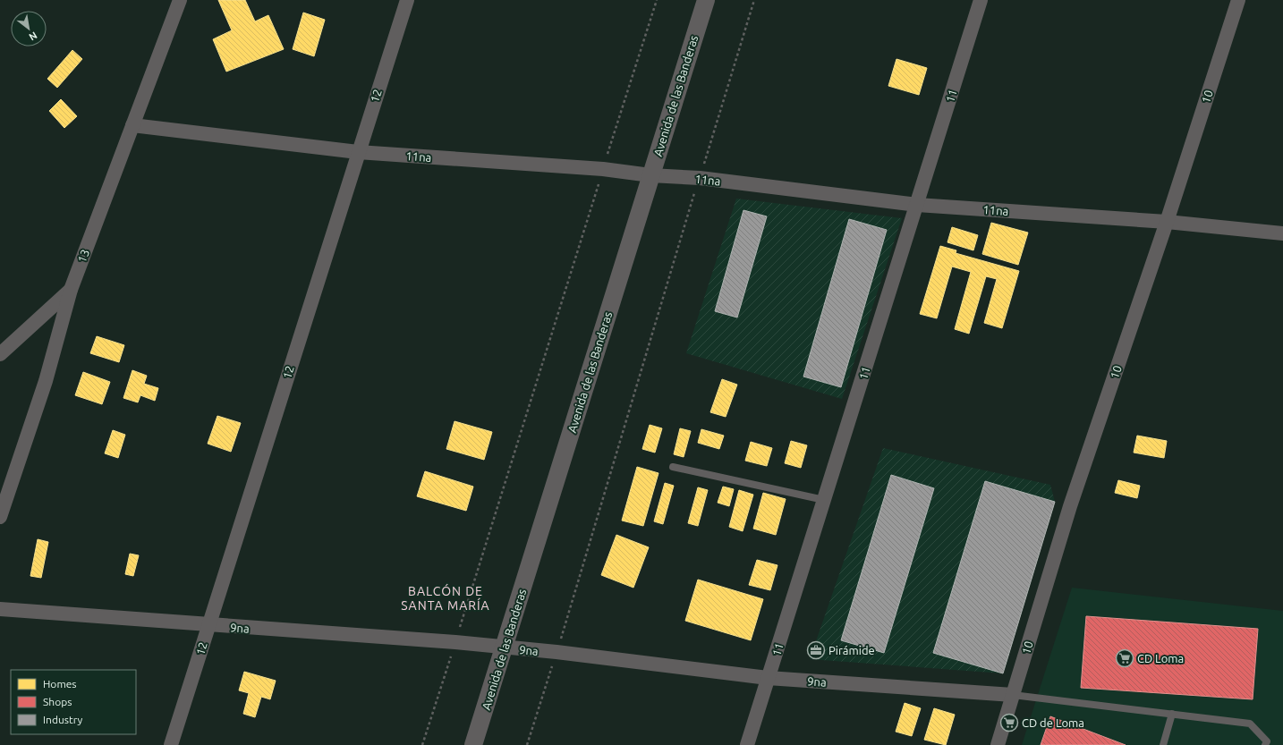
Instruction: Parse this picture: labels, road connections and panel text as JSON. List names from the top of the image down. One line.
{"streets":{"street":["12","Avenida de las Banderas","11","10","11na","13","9na"]},"crossings":[["12","11na"],["12","9na"],["Avenida de las Banderas","11na"],["Avenida de las Banderas","9na"],["11","11na"],["11","9na"],["10","11na"],["10","9na"],["11na","13"]],"districts":["BALCÓN DE SANTA MARÍA"],"places":{"office":["Pirámide"],"supermarket":["CD Loma","CD de Loma"]},"legend":["Homes","Shops","Industry"],"north":"bottom right"}
